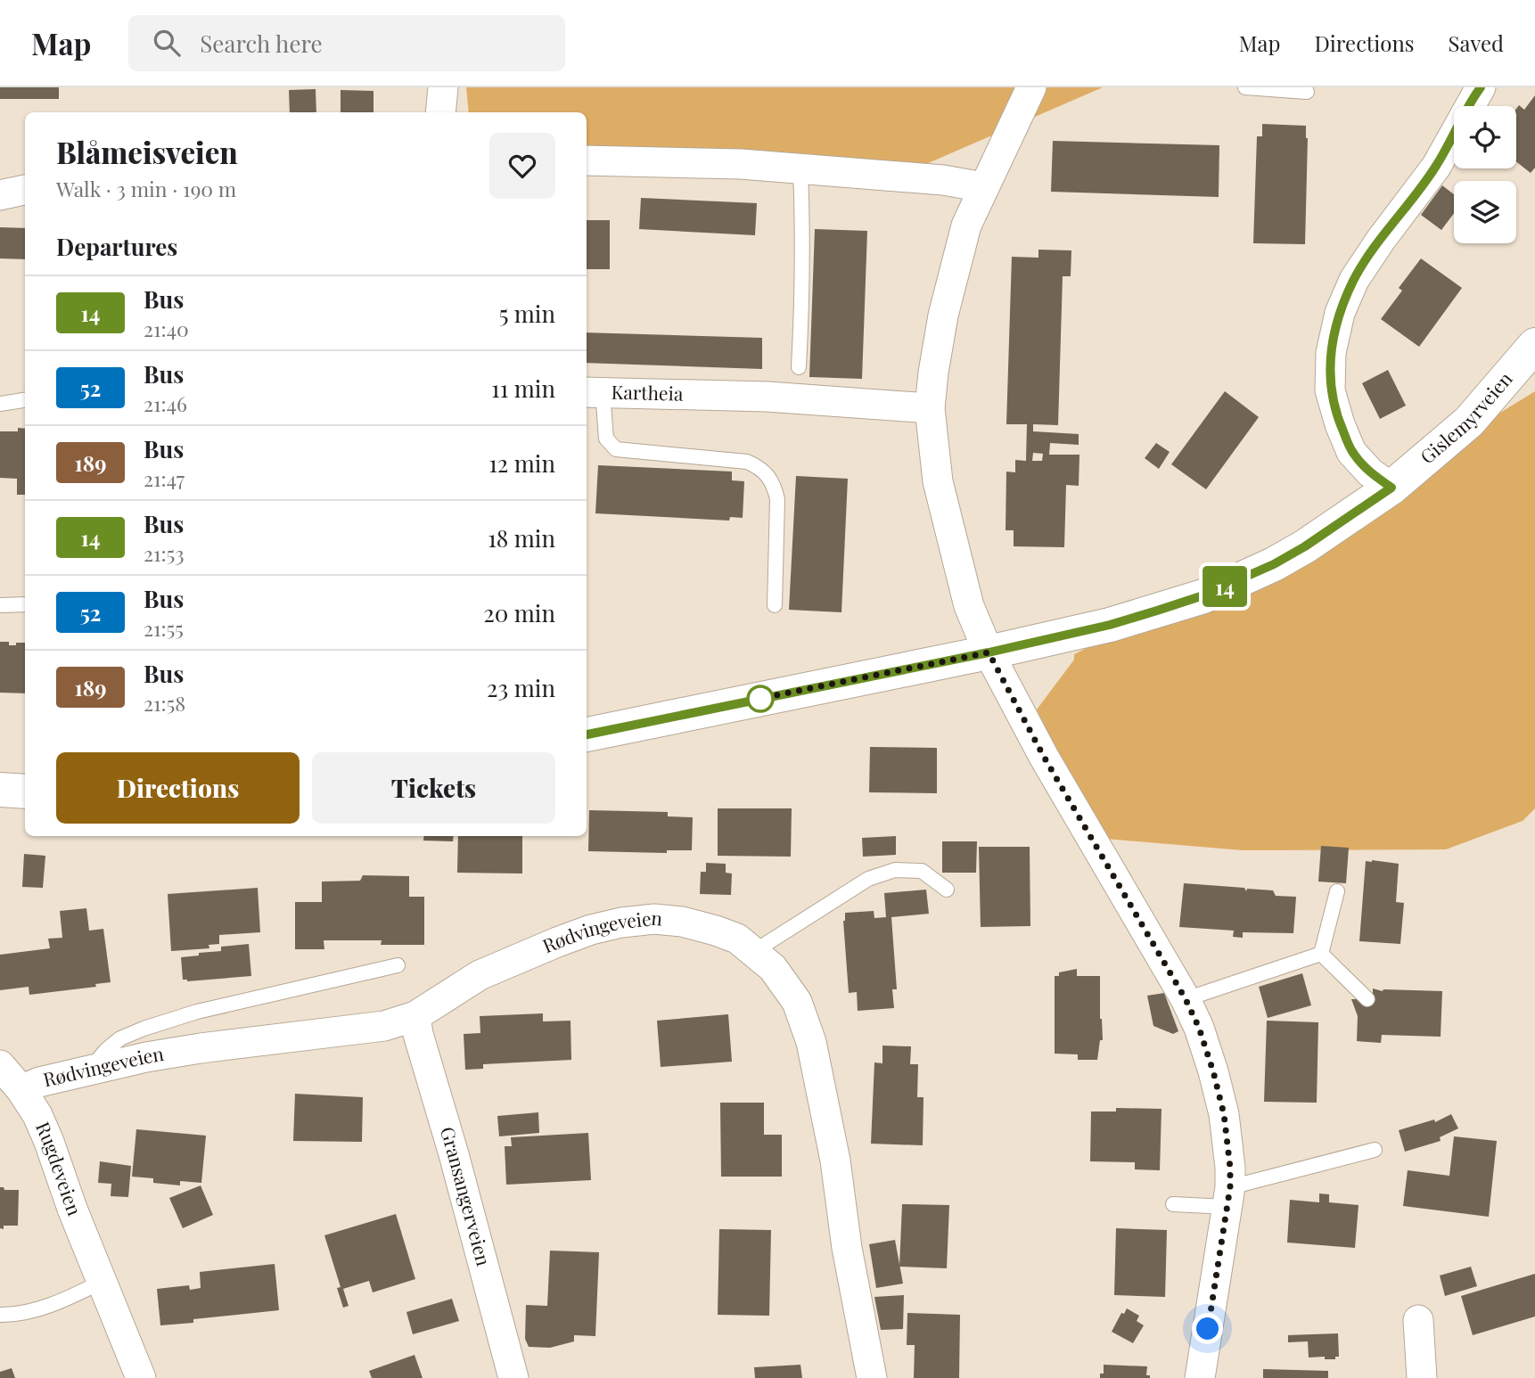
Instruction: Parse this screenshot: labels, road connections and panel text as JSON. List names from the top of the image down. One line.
{"streets":{"street":["Kartheia","Gislemyrveien","Rødvingeveien","Rugdeveien","Gransangerveien"]},"crossings":[["Rødvingeveien","Rugdeveien"],["Rødvingeveien","Gransangerveien"]],"lines":["bus line 14"],"page":{"header":"Map","search":"Search here","nav":["Map","Directions","Saved"],"on_map":"14","heading":[["Blåmeisveien","Walk · 3 min · 190 m"],"Departures"],"list":[{"mark":"14","name":"Bus","note":"21:40","value":"5 min"},{"mark":"52","name":"Bus","note":"21:46","value":"11 min"},{"mark":"189","name":"Bus","note":"21:47","value":"12 min"},{"mark":"14","name":"Bus","note":"21:53","value":"18 min"},{"mark":"52","name":"Bus","note":"21:55","value":"20 min"},{"mark":"189","name":"Bus","note":"21:58","value":"23 min"}],"buttons":["Directions","Tickets"]}}
